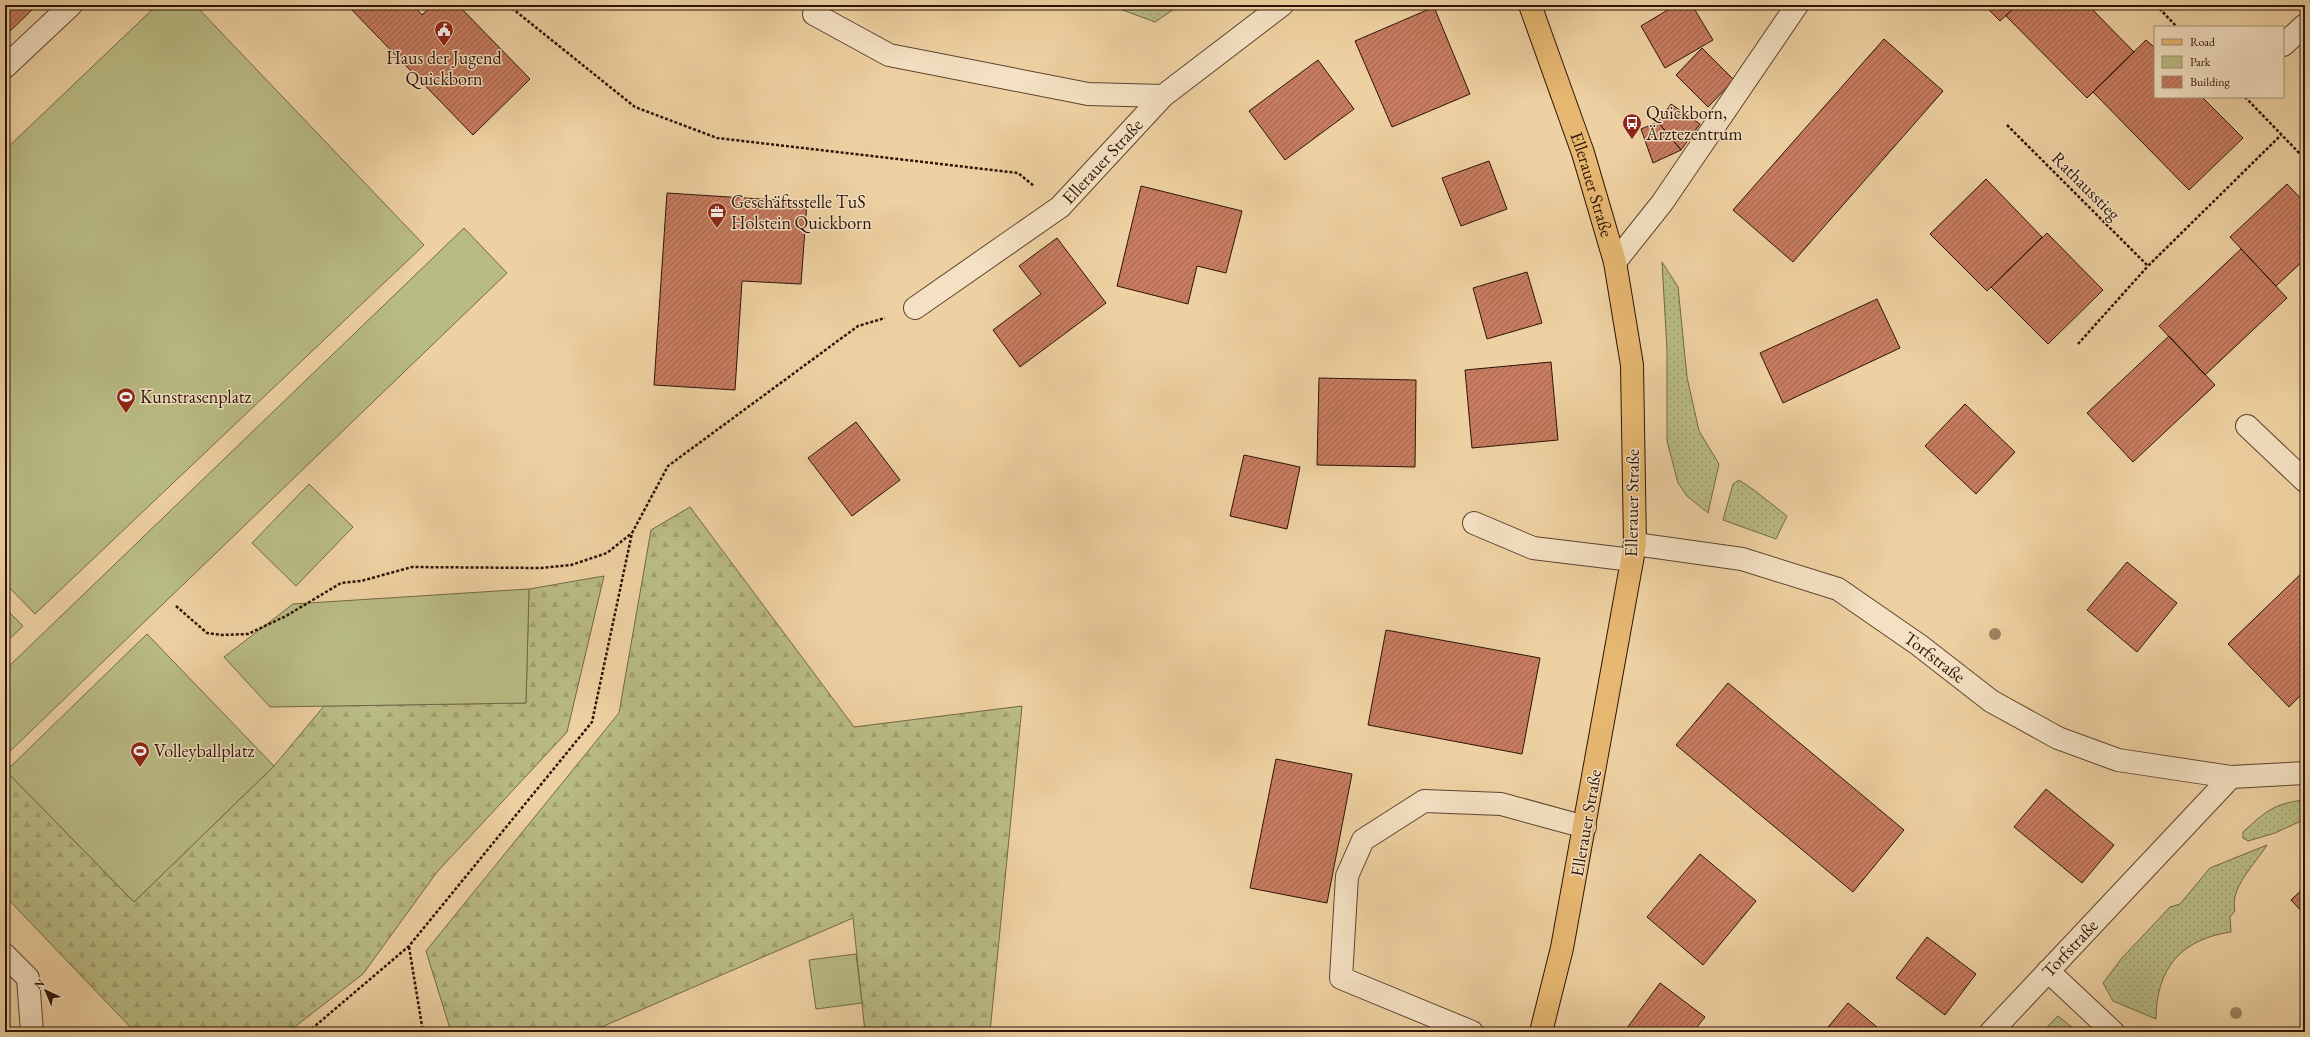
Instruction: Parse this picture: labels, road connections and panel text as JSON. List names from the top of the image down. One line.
{"streets":{"main road":["Ellerauer Straße"],"street":["Torfstraße"],"path":["Rathausstieg"]},"crossings":[["Ellerauer Straße","Torfstraße"]],"places":{"public building":["Haus der Jugend Quickborn"],"bus stop":["Quickborn, Ärztezentrum"],"office":["Geschäftsstelle TuS Holstein Quickborn"],"sports":["Kunstrasenplatz","Volleyballplatz"]},"legend":["Road","Park","Building"],"north":"top left"}
